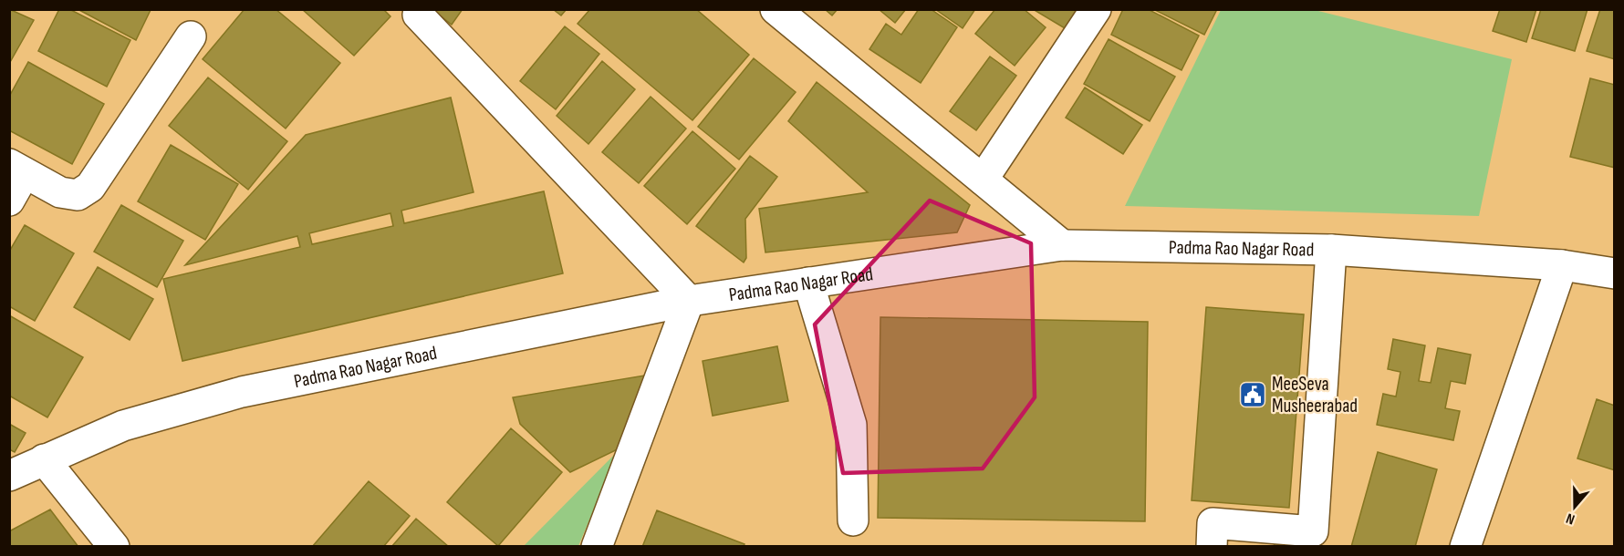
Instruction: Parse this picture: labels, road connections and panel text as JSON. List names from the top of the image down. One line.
{"streets":{"street":["Padma Rao Nagar Road"]},"places":{"public building":["MeeSeva Musheerabad"]},"north":"bottom"}
